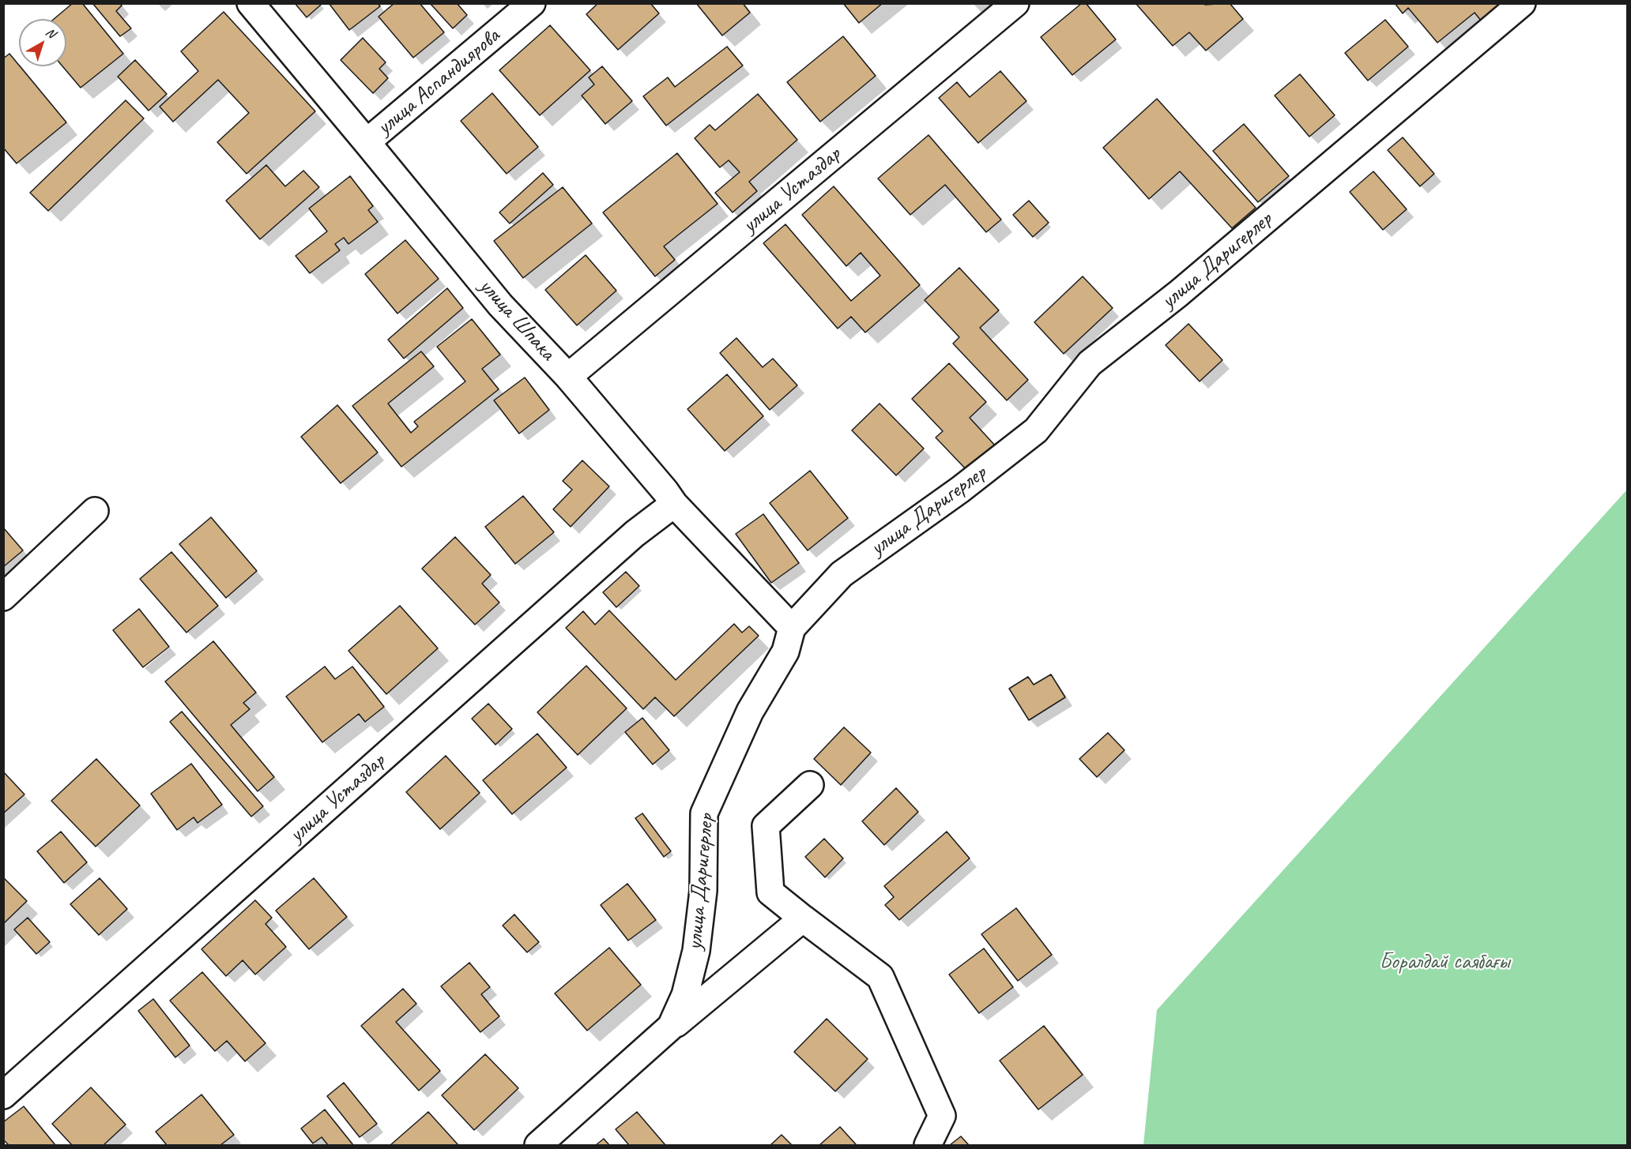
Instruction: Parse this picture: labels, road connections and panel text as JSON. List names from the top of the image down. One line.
{"streets":{"street":["улица Аспандиярова","улица Устаздар","улица Даригерлер","улица Шпака"]},"crossings":[["улица Аспандиярова","улица Шпака"],["улица Устаздар","улица Шпака"],["улица Даригерлер","улица Шпака"]],"parks":["Боралдай саябағы"],"north":"top right"}
